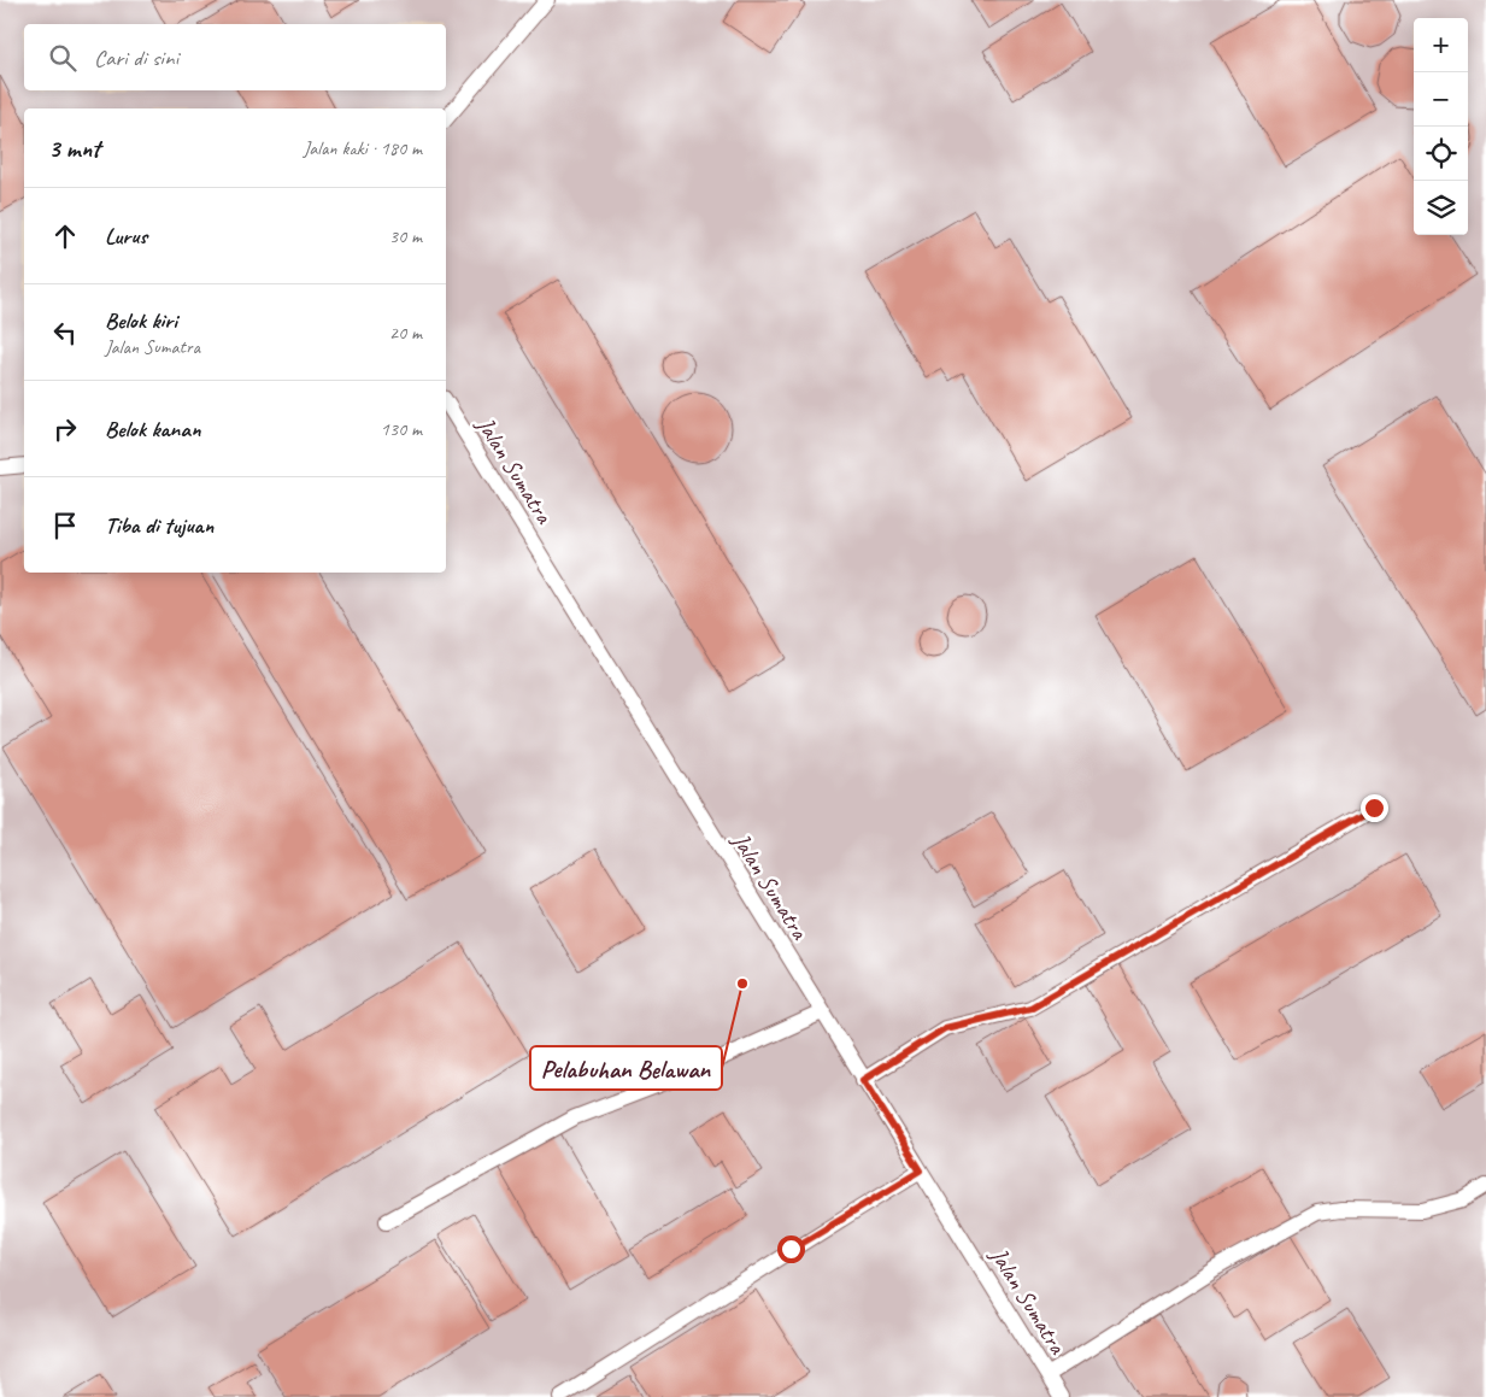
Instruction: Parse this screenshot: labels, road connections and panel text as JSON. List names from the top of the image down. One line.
{"streets":{"lane":["Jalan Sumatra"]},"places":["Pelabuhan Belawan"],"page":{"map_buttons":["+","−"],"search":"Cari di sini","heading":["3 mnt","Jalan kaki · 180 m"],"list":[["Lurus","30 m"],["Belok kiri","Jalan Sumatra","20 m"],["Belok kanan","130 m"],"Tiba di tujuan"]}}
